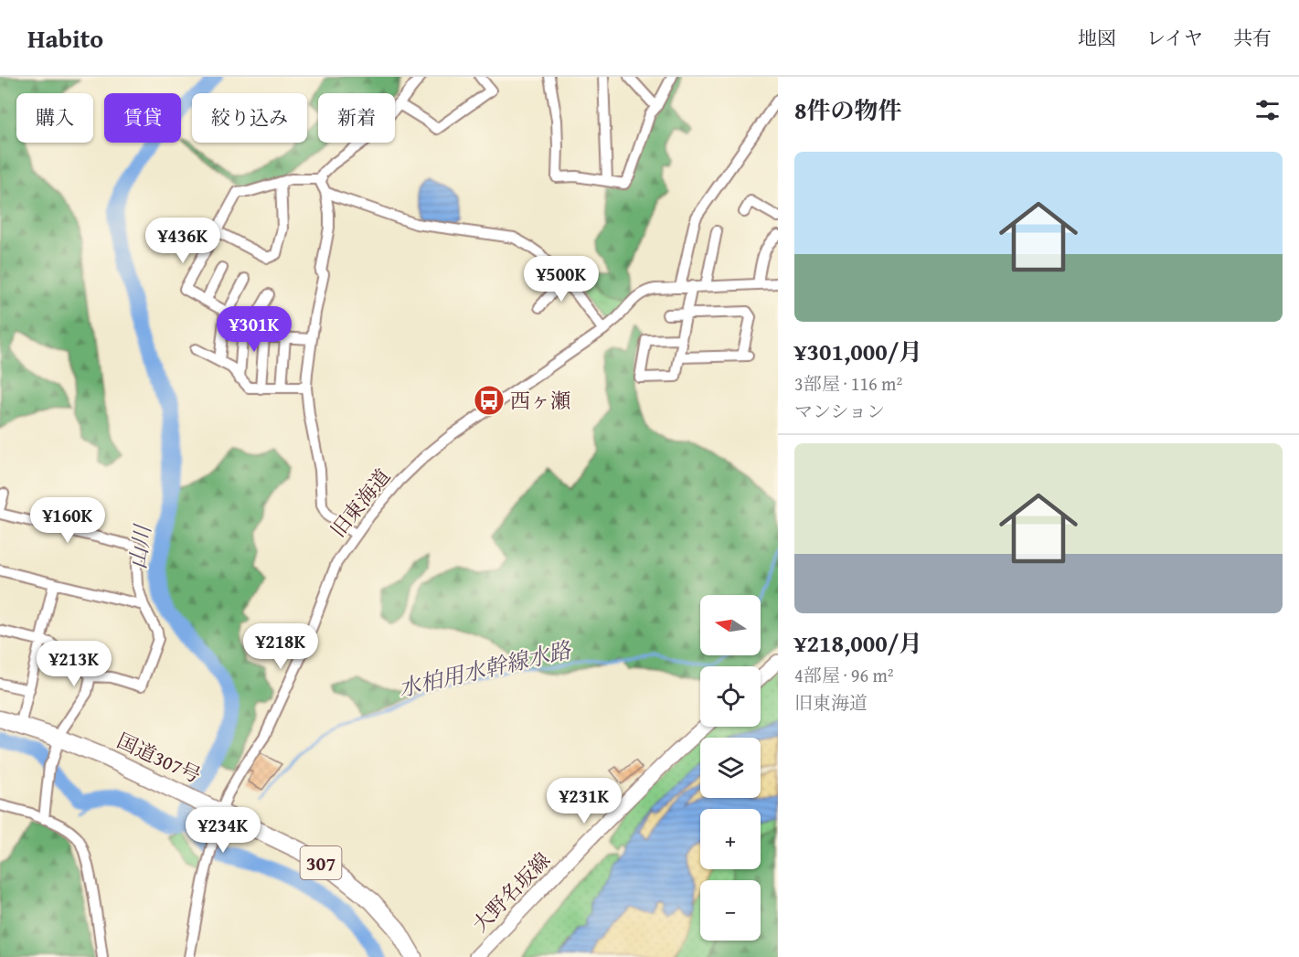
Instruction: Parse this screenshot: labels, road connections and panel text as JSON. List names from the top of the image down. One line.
{"streets":{"highway":["国道307号","307"],"main road":["大野名坂線"],"street":["旧東海道"]},"crossings":[["旧東海道","国道307号"]],"water":["山川","水柏用水幹線水路"],"places":{"bus stop":["西ヶ瀬"]},"north":"left","page":{"header":"Habito","nav":["地図","レイヤ","共有"],"heading":"8件の物件","chip":["購入","賃貸","絞り込み","新着"],"list":[{"name":"¥301,000/月","note":"3部屋 · 116 m² · マンション"},{"name":"¥218,000/月","note":"4部屋 · 96 m² · 旧東海道"}],"price":["¥436K","¥500K","¥301K","¥160K","¥218K","¥213K","¥231K","¥234K"],"map_buttons":["+","−"]}}
